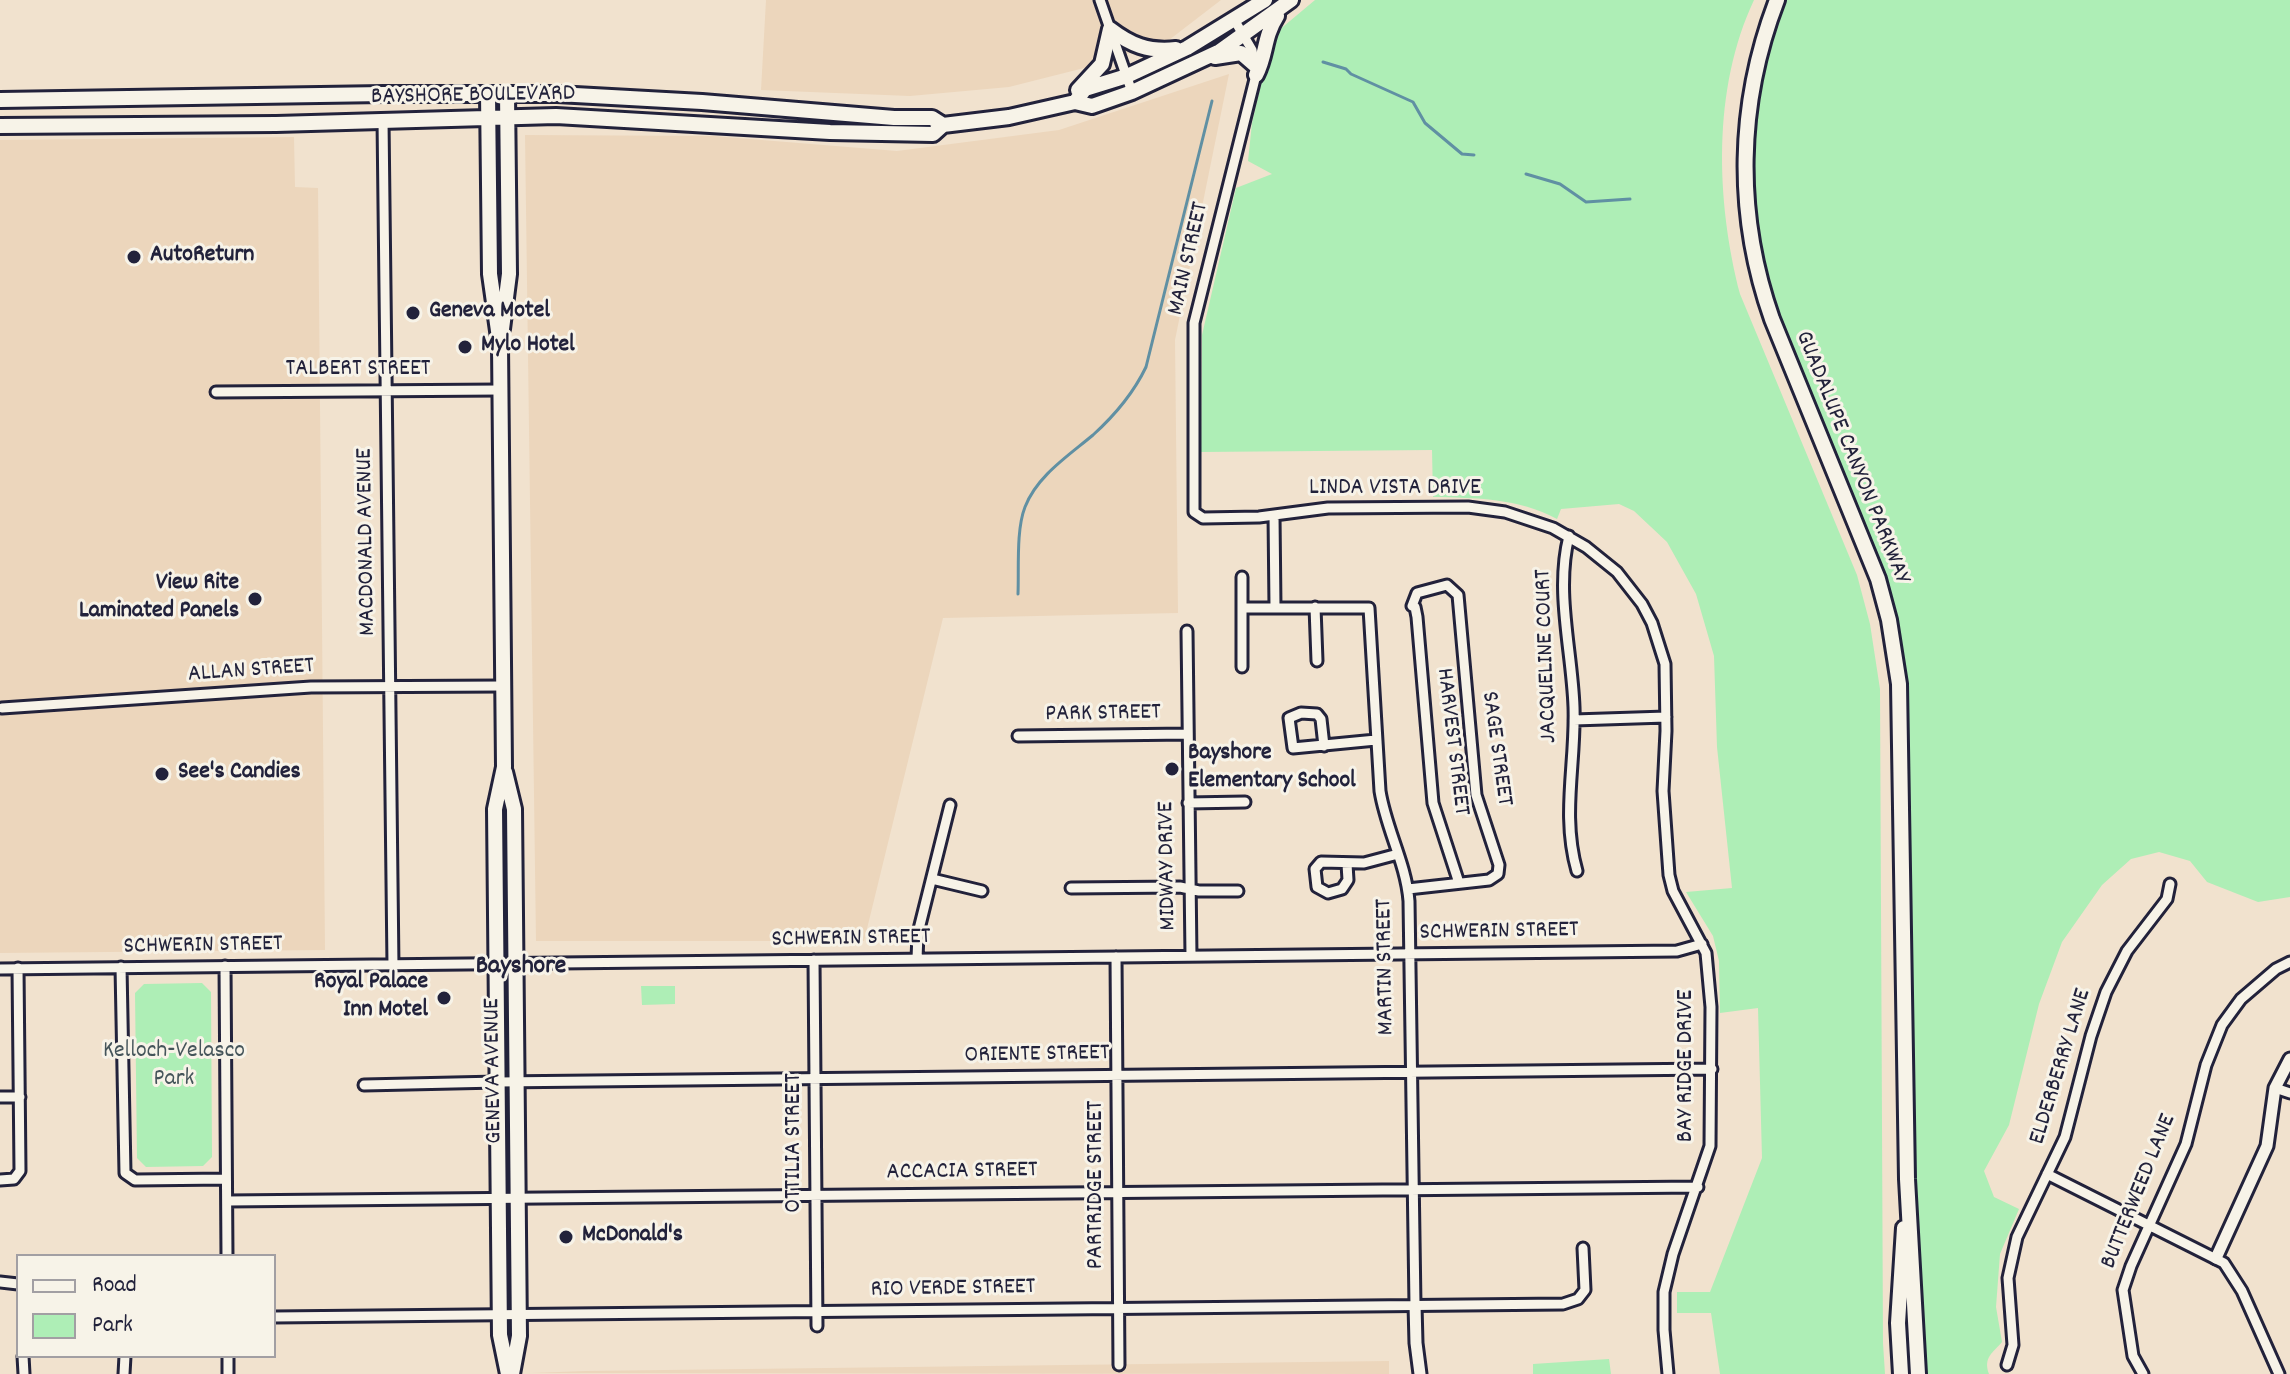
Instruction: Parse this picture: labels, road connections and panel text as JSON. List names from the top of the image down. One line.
{"streets":{"main road":["BAYSHORE BOULEVARD","GUADALUPE CANYON PARKWAY","GENEVA AVENUE"],"street":["MAIN STREET","TALBERT STREET","LINDA VISTA DRIVE","MACDONALD AVENUE","JACQUELINE COURT","ALLAN STREET","PARK STREET","HARVEST STREET","SAGE STREET","MIDWAY DRIVE","SCHWERIN STREET","MARTIN STREET","ORIENTE STREET","BAY RIDGE DRIVE","ELDERBERRY LANE","OTTILIA STREET","ACCACIA STREET","PARTRIDGE STREET","BUTTERWEED LANE","RIO VERDE STREET"]},"crossings":[["BAYSHORE BOULEVARD","MACDONALD AVENUE"],["BAYSHORE BOULEVARD","GENEVA AVENUE"],["MAIN STREET","LINDA VISTA DRIVE"],["TALBERT STREET","MACDONALD AVENUE"],["TALBERT STREET","GENEVA AVENUE"],["LINDA VISTA DRIVE","JACQUELINE COURT"],["LINDA VISTA DRIVE","SCHWERIN STREET"],["LINDA VISTA DRIVE","BAY RIDGE DRIVE"],["MACDONALD AVENUE","ALLAN STREET"],["MACDONALD AVENUE","SCHWERIN STREET"],["ALLAN STREET","GENEVA AVENUE"],["PARK STREET","MIDWAY DRIVE"],["HARVEST STREET","SAGE STREET"],["SAGE STREET","MARTIN STREET"],["MIDWAY DRIVE","SCHWERIN STREET"],["SCHWERIN STREET","MARTIN STREET"],["SCHWERIN STREET","BAY RIDGE DRIVE"],["SCHWERIN STREET","GENEVA AVENUE"],["SCHWERIN STREET","OTTILIA STREET"],["SCHWERIN STREET","PARTRIDGE STREET"],["MARTIN STREET","ORIENTE STREET"],["MARTIN STREET","ACCACIA STREET"],["MARTIN STREET","RIO VERDE STREET"],["ORIENTE STREET","BAY RIDGE DRIVE"],["ORIENTE STREET","GENEVA AVENUE"],["ORIENTE STREET","OTTILIA STREET"],["ORIENTE STREET","PARTRIDGE STREET"],["BAY RIDGE DRIVE","ACCACIA STREET"],["GENEVA AVENUE","ACCACIA STREET"],["GENEVA AVENUE","RIO VERDE STREET"],["OTTILIA STREET","ACCACIA STREET"],["OTTILIA STREET","RIO VERDE STREET"],["ACCACIA STREET","PARTRIDGE STREET"],["PARTRIDGE STREET","RIO VERDE STREET"]],"districts":["Bayshore"],"parks":["Kelloch-Velasco Park"],"places":["AutoReturn","Geneva Motel","Mylo Hotel","View Rite Laminated Panels","Bayshore Elementary School","See's Candies","Royal Palace Inn Motel","McDonald's"],"legend":["Road","Park"]}
